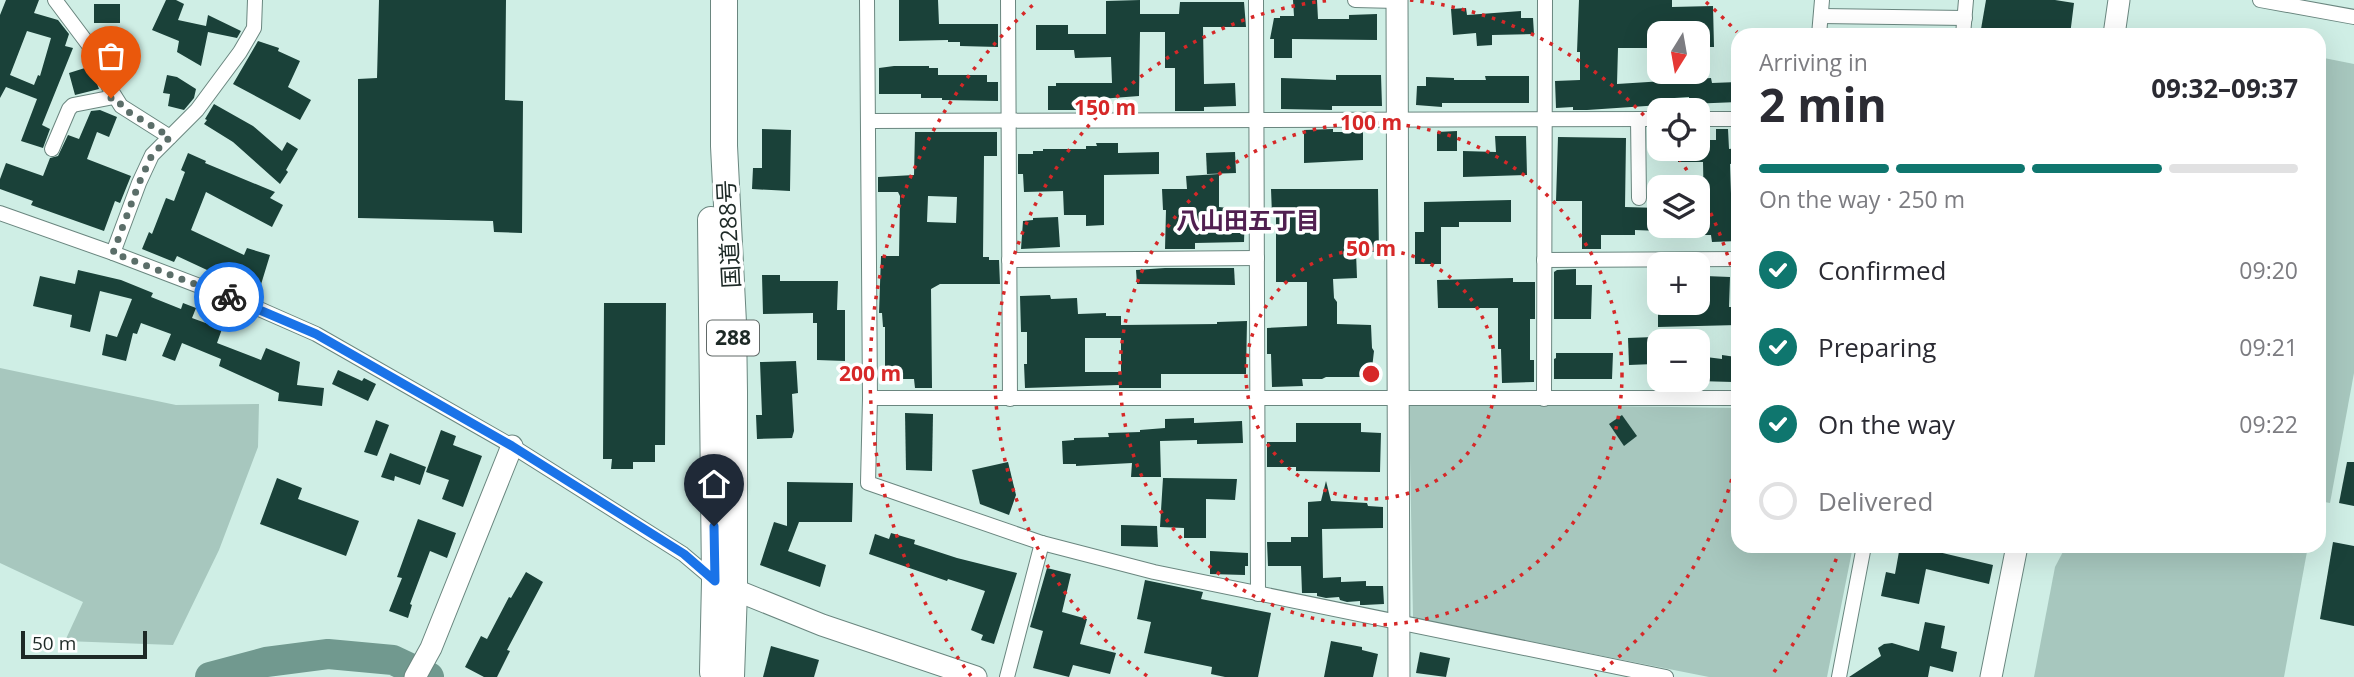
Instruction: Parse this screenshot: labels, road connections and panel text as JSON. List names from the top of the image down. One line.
{"streets":{"highway":["国道288号","288"]},"districts":["八山田五丁目"],"scale_bar":"50 m","north":"bottom","page":{"map_buttons":["+","−"],"heading":["2 min","Arriving in","09:32–09:37"],"bar":"On the way · 250 m","list":[["Confirmed","09:20"],["Preparing","09:21"],["On the way","09:22"],"Delivered"],"scale":"50 m"},"rings":["150 m","100 m","50 m","200 m"]}
